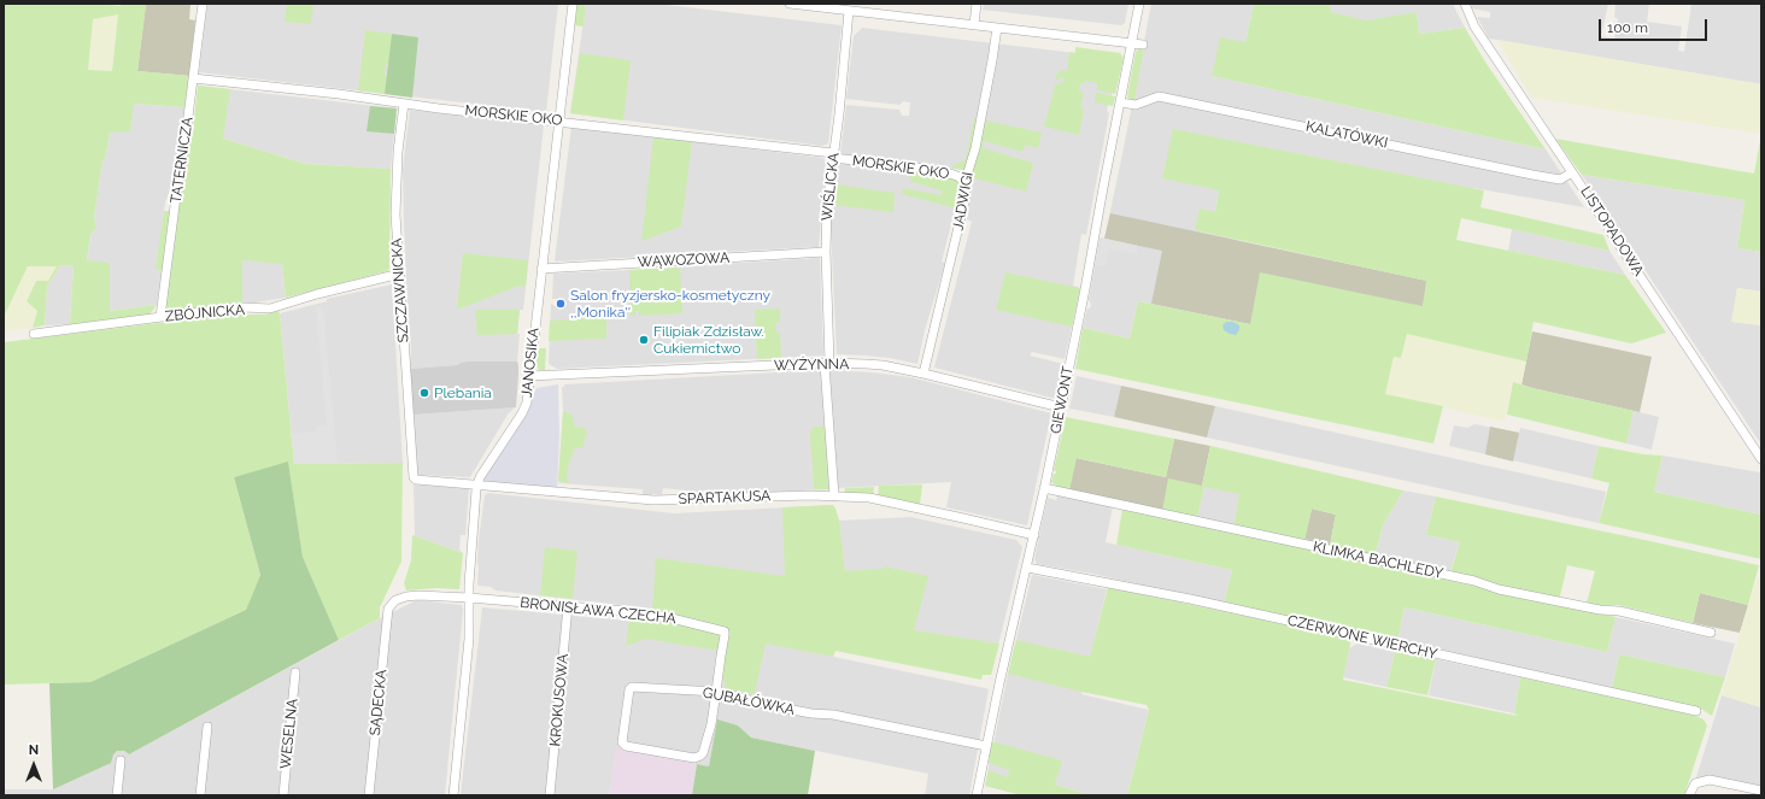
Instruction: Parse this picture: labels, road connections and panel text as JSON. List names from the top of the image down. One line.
{"streets":{"street":["MORSKIE OKO","KALATÓWKI","TATERNICZA","WIŚLICKA","JADWIGI","LISTOPADOWA","WĄWOZOWA","SZCZAWNICKA","ZBÓJNICKA","JANOSIKA","WYŻYNNA","GIEWONT","SPARTAKUSA","KLIMKA BACHLEDY","BRONISŁAWA CZECHA","CZERWONE WIERCHY","KROKUSOWA","GUBAŁÓWKA","SĄDECKA","WESELNA"]},"crossings":[["MORSKIE OKO","TATERNICZA"],["MORSKIE OKO","WIŚLICKA"],["MORSKIE OKO","JADWIGI"],["MORSKIE OKO","SZCZAWNICKA"],["MORSKIE OKO","JANOSIKA"],["KALATÓWKI","LISTOPADOWA"],["KALATÓWKI","GIEWONT"],["TATERNICZA","ZBÓJNICKA"],["WIŚLICKA","WĄWOZOWA"],["WIŚLICKA","WYŻYNNA"],["WIŚLICKA","SPARTAKUSA"],["JADWIGI","WYŻYNNA"],["WĄWOZOWA","JANOSIKA"],["SZCZAWNICKA","ZBÓJNICKA"],["SZCZAWNICKA","SPARTAKUSA"],["JANOSIKA","WYŻYNNA"],["JANOSIKA","SPARTAKUSA"],["JANOSIKA","BRONISŁAWA CZECHA"],["WYŻYNNA","GIEWONT"],["GIEWONT","SPARTAKUSA"],["GIEWONT","KLIMKA BACHLEDY"],["GIEWONT","CZERWONE WIERCHY"],["GIEWONT","GUBAŁÓWKA"],["BRONISŁAWA CZECHA","KROKUSOWA"],["BRONISŁAWA CZECHA","GUBAŁÓWKA"],["BRONISŁAWA CZECHA","SĄDECKA"]],"places":["Salon fryzjersko-kosmetyczny ,,Monika''","Filipiak Zdzisław. Cukiernictwo","Plebania"],"scale_bar":"100 m","north":"top"}
